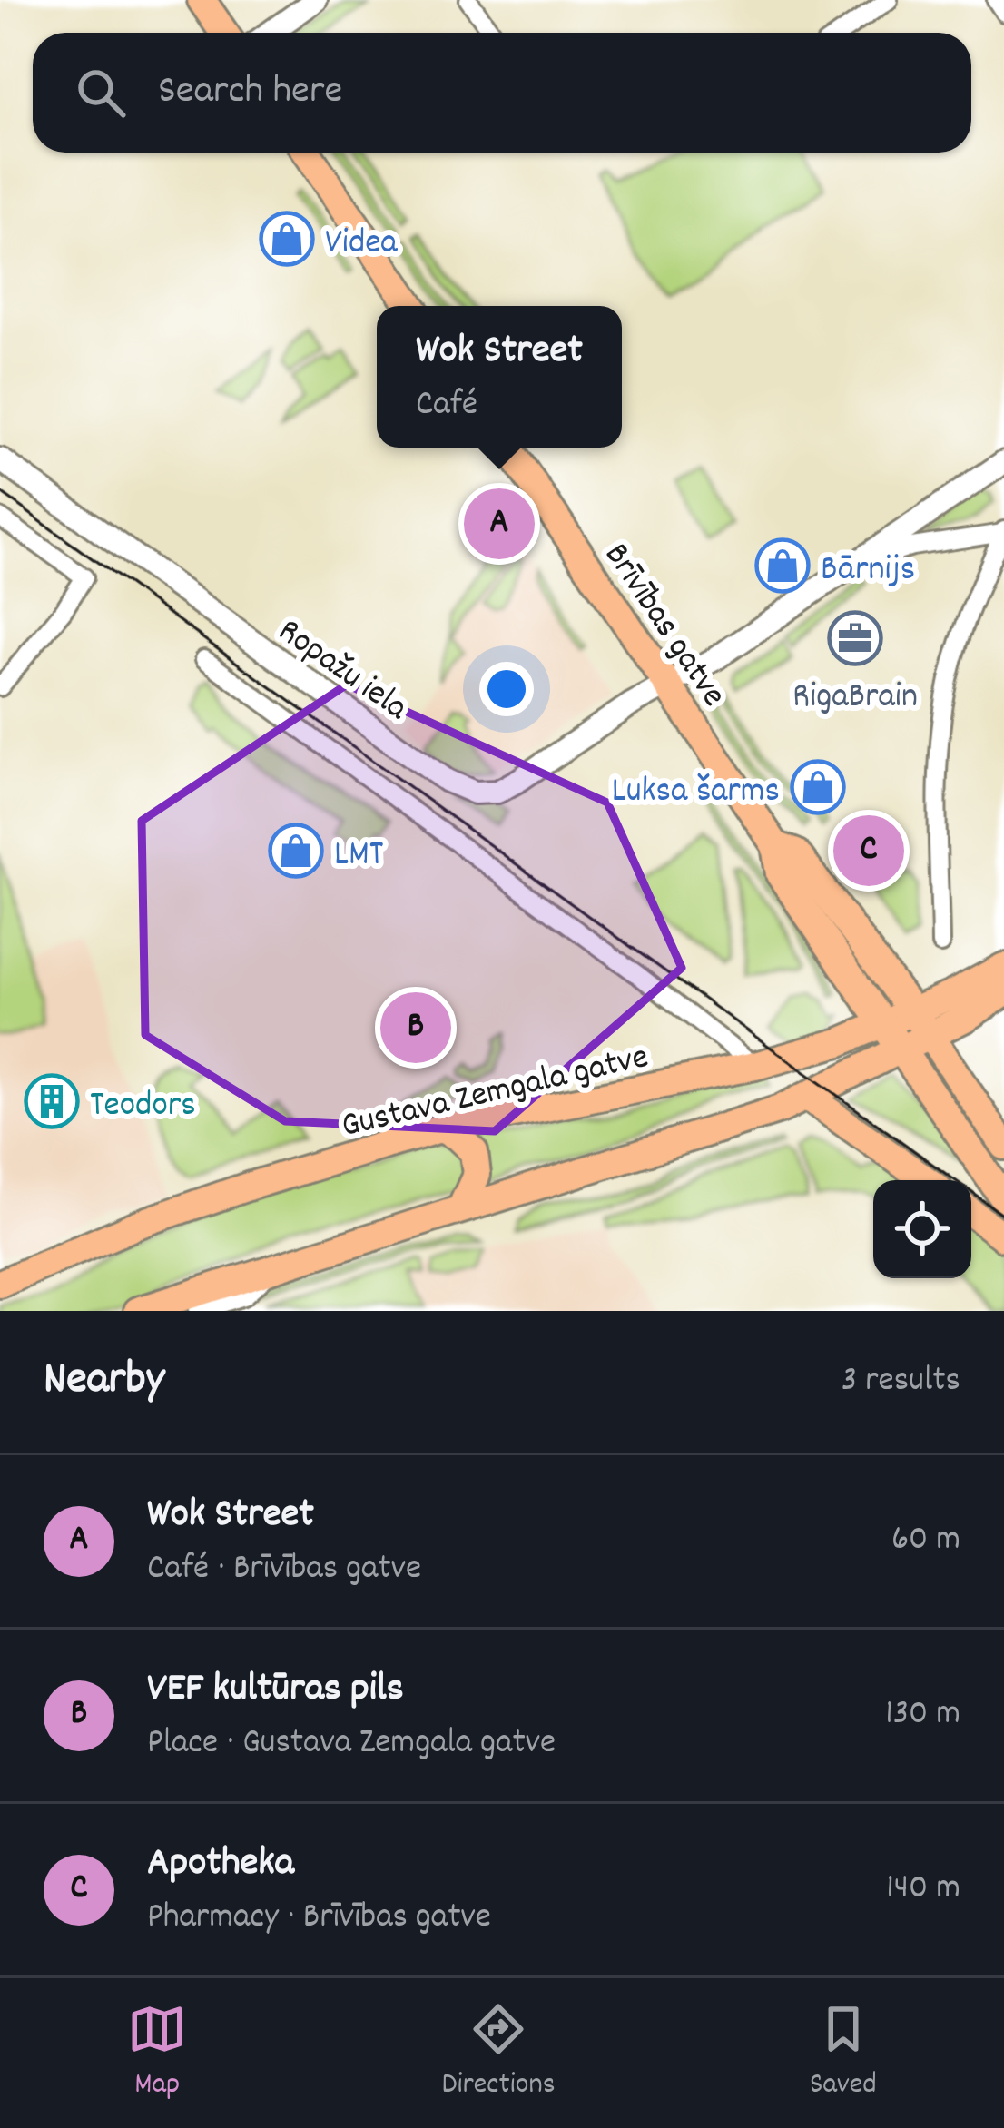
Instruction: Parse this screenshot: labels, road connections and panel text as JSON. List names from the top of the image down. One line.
{"streets":{"main road":["Brīvības gatve","Gustava Zemgala gatve"],"street":["Ropažu iela"]},"crossings":[["Brīvības gatve","Ropažu iela"],["Brīvības gatve","Gustava Zemgala gatve"]],"places":{"shop":["Videa","Bārnijs","Luksa šarms","LMT"],"office":["RigaBrain"],"building":["Teodors"]},"page":{"search":"Search here","popup":["Wok Street","Café"],"pins":["A","C","B"],"heading":["Nearby","3 results"],"list":[{"mark":"A","name":"Wok Street","note":"Café · Brīvības gatve","value":"60 m"},{"mark":"B","name":"VEF kultūras pils","note":"Place · Gustava Zemgala gatve","value":"130 m"},{"mark":"C","name":"Apotheka","note":"Pharmacy · Brīvības gatve","value":"140 m"}],"nav":["Map","Directions","Saved"]}}
